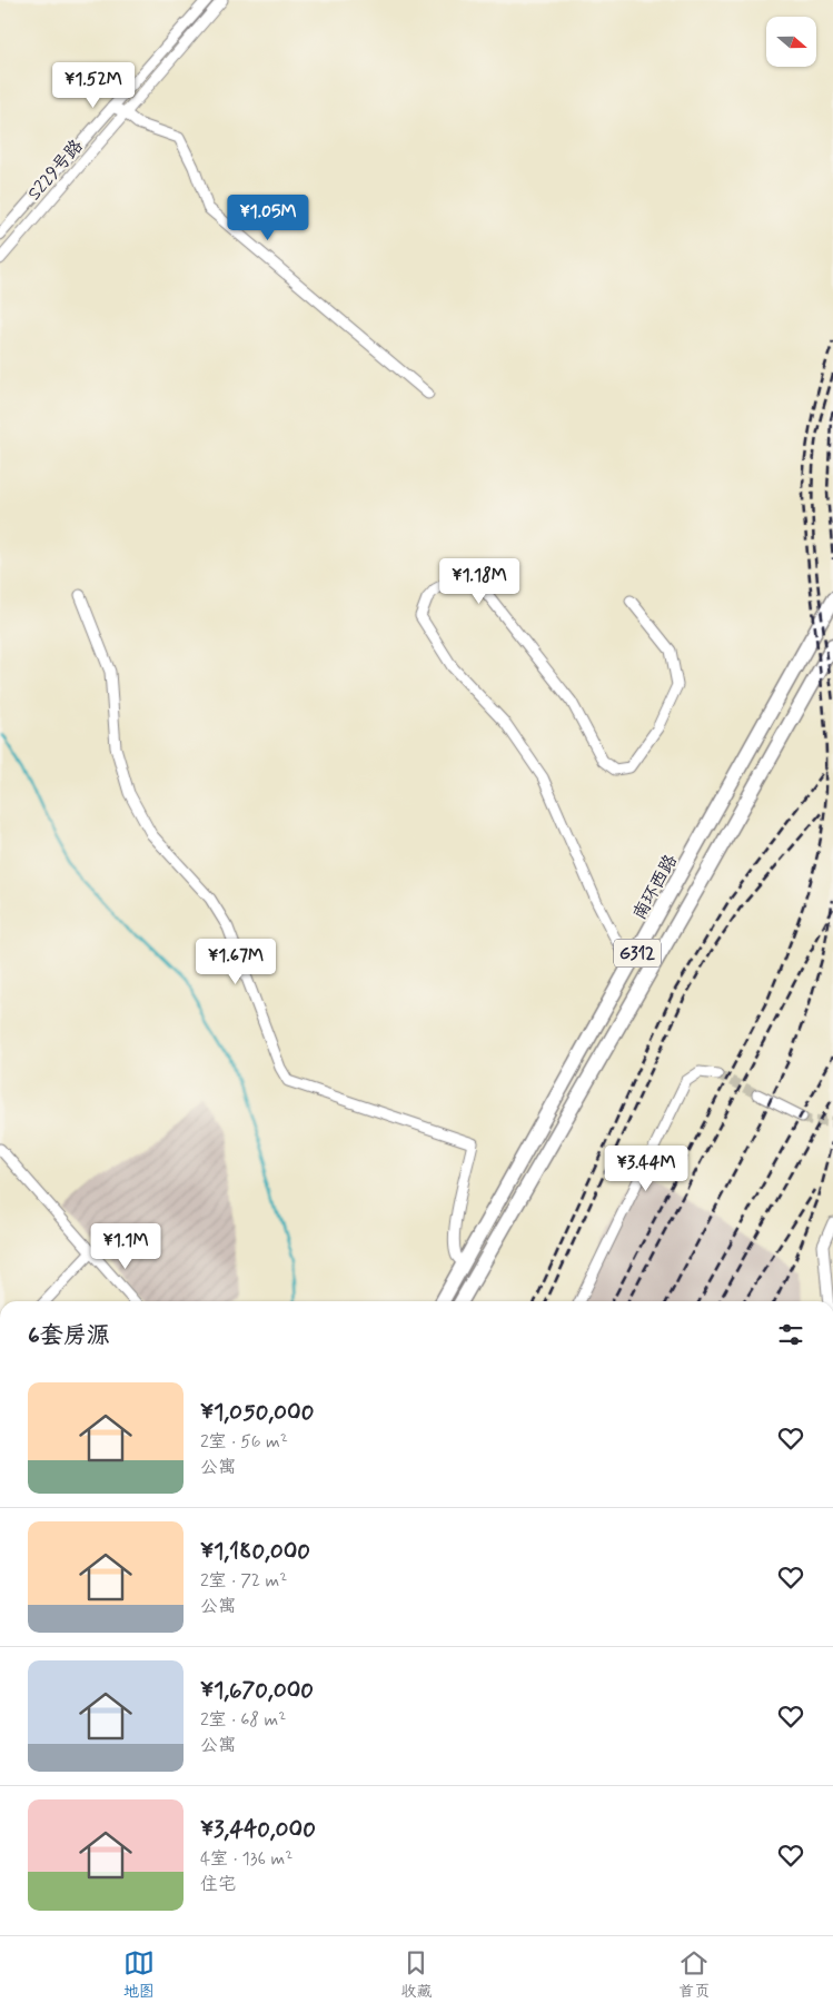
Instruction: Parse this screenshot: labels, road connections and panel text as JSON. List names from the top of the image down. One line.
{"streets":{"highway":["南环西路","G312"],"street":["S229号路"]},"north":"right","page":{"price":["¥1.52M","¥1.05M","¥1.18M","¥1.67M","¥3.44M","¥1.1M"],"heading":"6套房源","list":[{"name":"¥1,050,000","note":"2室 · 56 m² · 公寓"},{"name":"¥1,180,000","note":"2室 · 72 m² · 公寓"},{"name":"¥1,670,000","note":"2室 · 68 m² · 公寓"},{"name":"¥3,440,000","note":"4室 · 136 m² · 住宅"}],"tabs":["地图","收藏","首页"]}}
